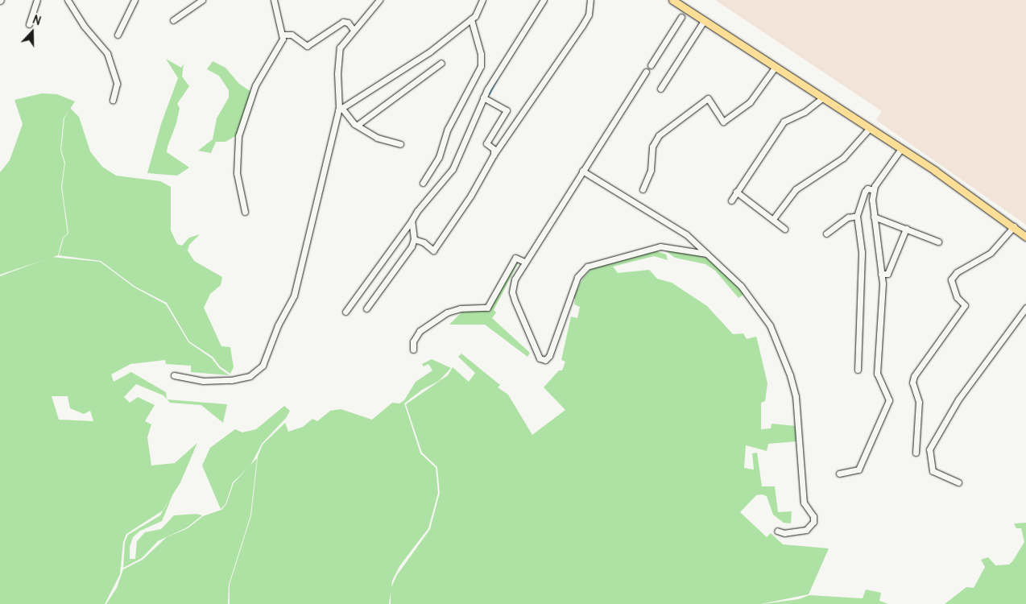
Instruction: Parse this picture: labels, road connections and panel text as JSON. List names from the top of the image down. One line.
{"north":"top"}
